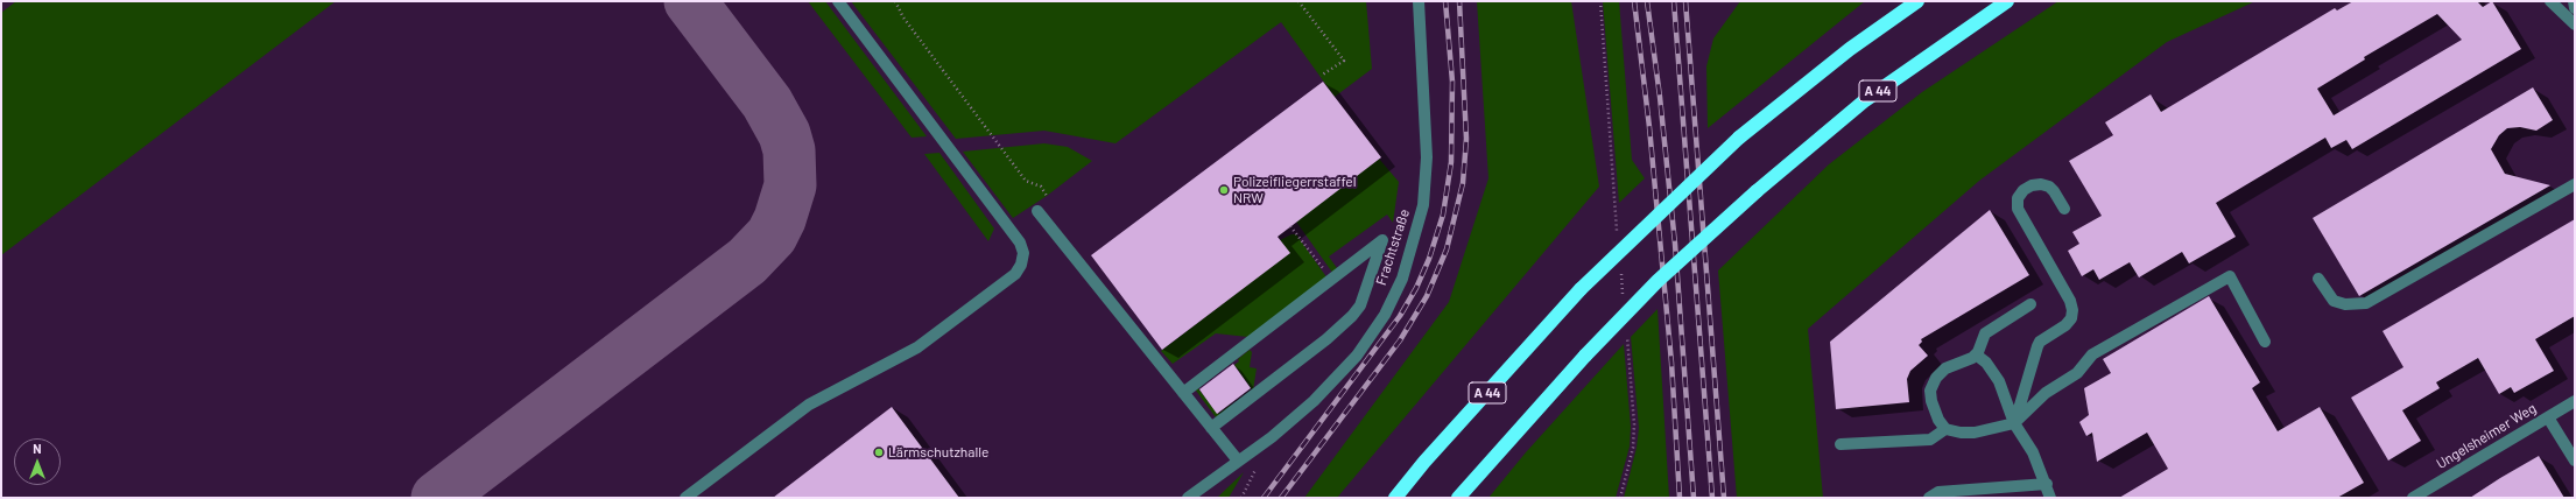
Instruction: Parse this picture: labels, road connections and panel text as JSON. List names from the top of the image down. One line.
{"streets":{"highway":["A 44"],"street":["Frachtstraße","Ungelsheimer Weg"]},"places":["Polizeifliegerrstaffel NRW","Lärmschutzhalle"],"north":"top"}
